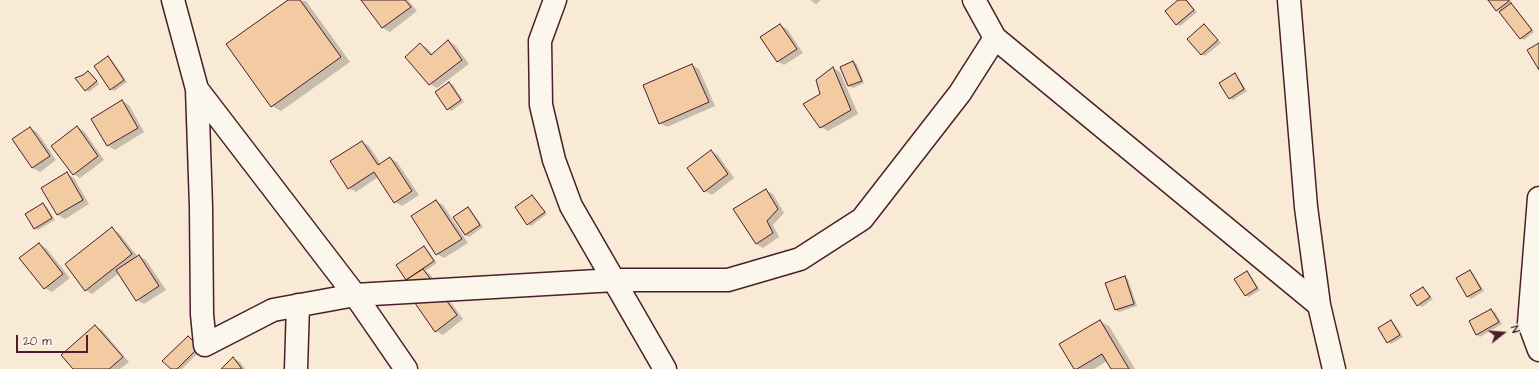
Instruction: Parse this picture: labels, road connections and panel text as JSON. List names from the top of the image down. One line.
{"scale_bar":"20 m","north":"right"}
